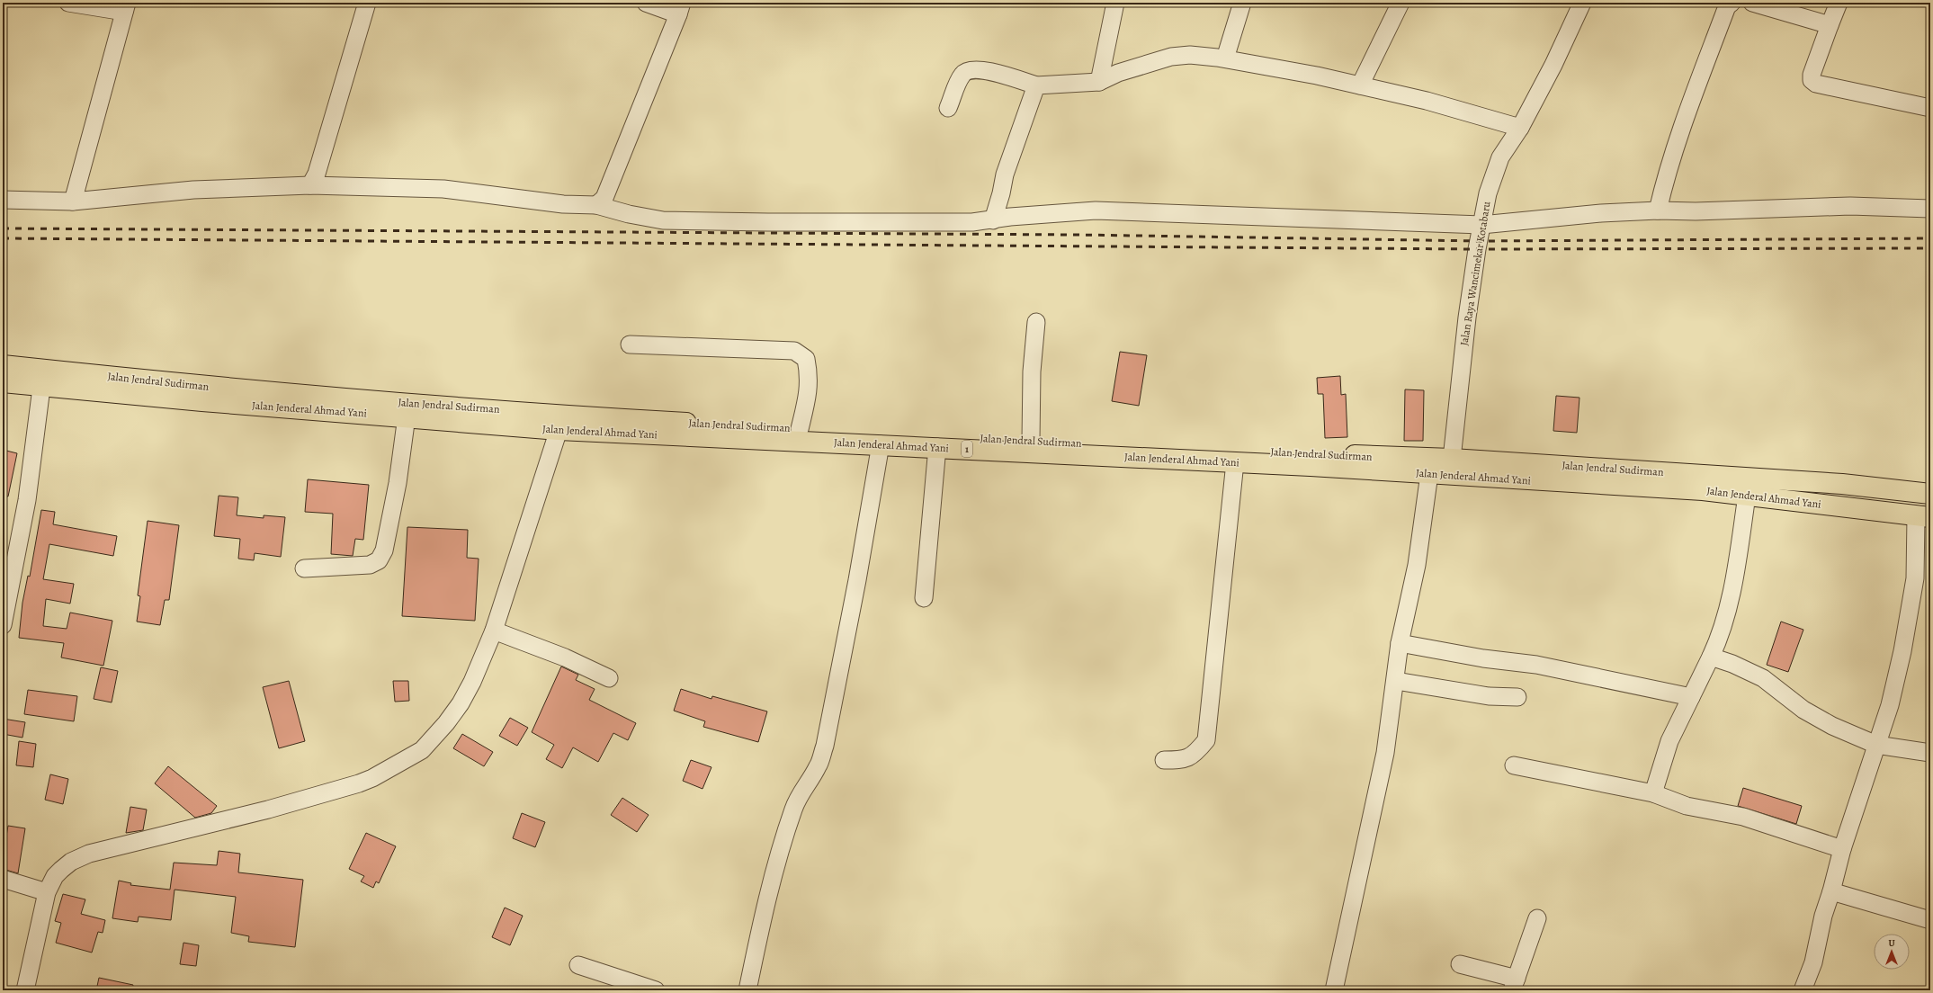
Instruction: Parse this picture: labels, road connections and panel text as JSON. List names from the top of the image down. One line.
{"streets":{"highway":["Jalan Jendral Sudirman","Jalan Jenderal Ahmad Yani","1"],"street":["Jalan Raya Wancimekar Kotabaru"]},"crossings":[["Jalan Raya Wancimekar Kotabaru","Jalan Jendral Sudirman"]],"north":"top"}
